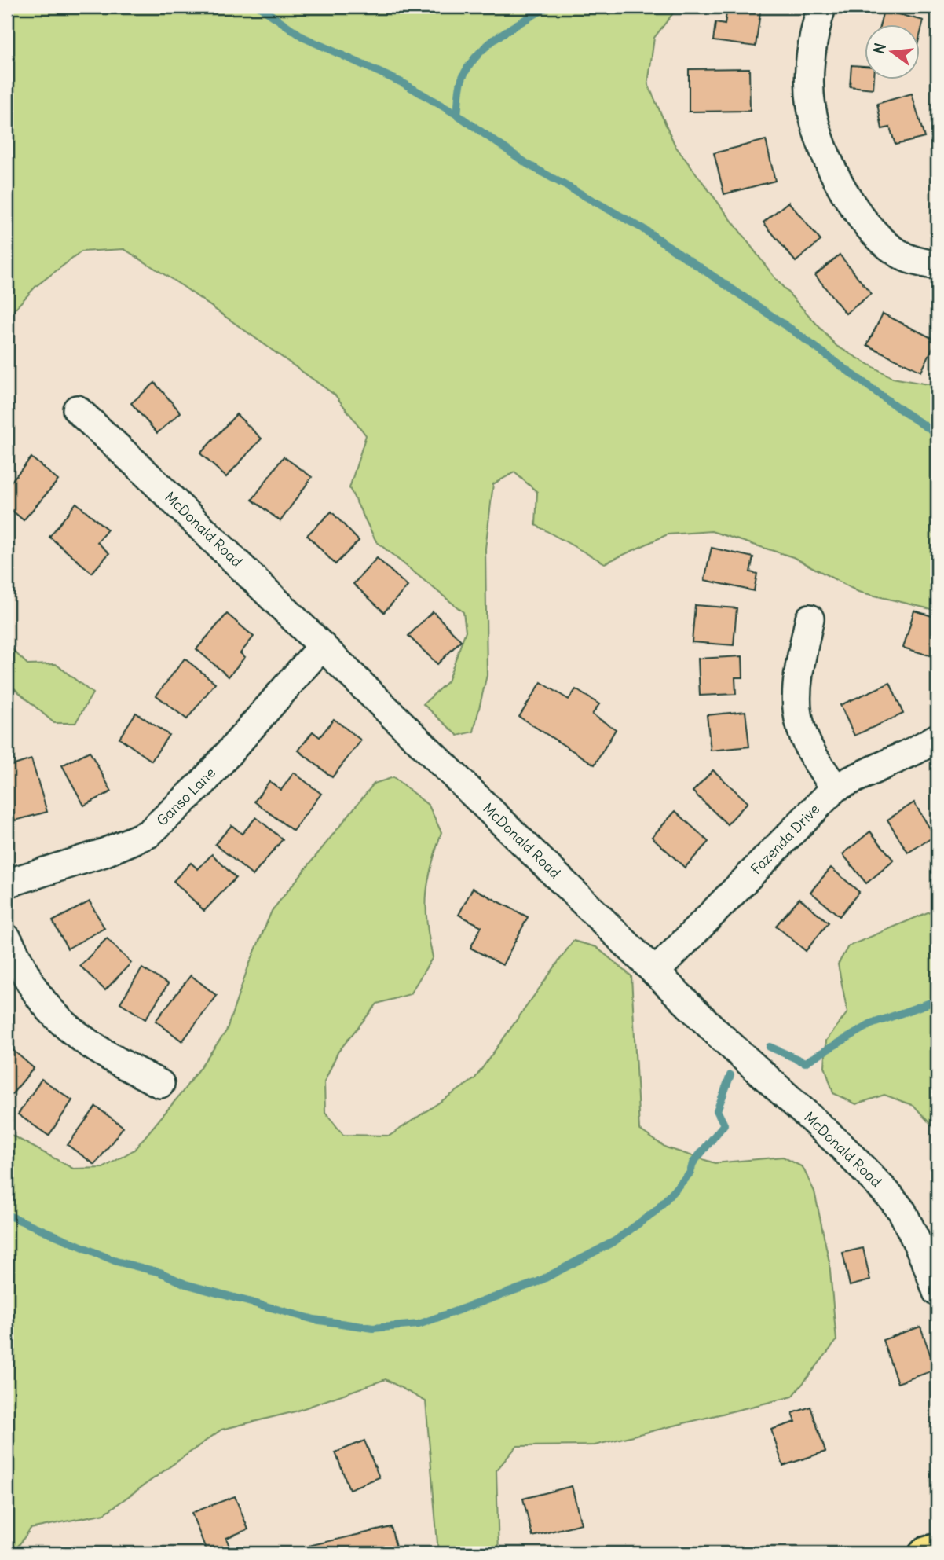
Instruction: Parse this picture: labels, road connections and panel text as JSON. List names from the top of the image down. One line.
{"streets":{"street":["McDonald Road","Ganso Lane","Fazenda Drive"]},"crossings":[["McDonald Road","Ganso Lane"],["McDonald Road","Fazenda Drive"]],"north":"left"}
